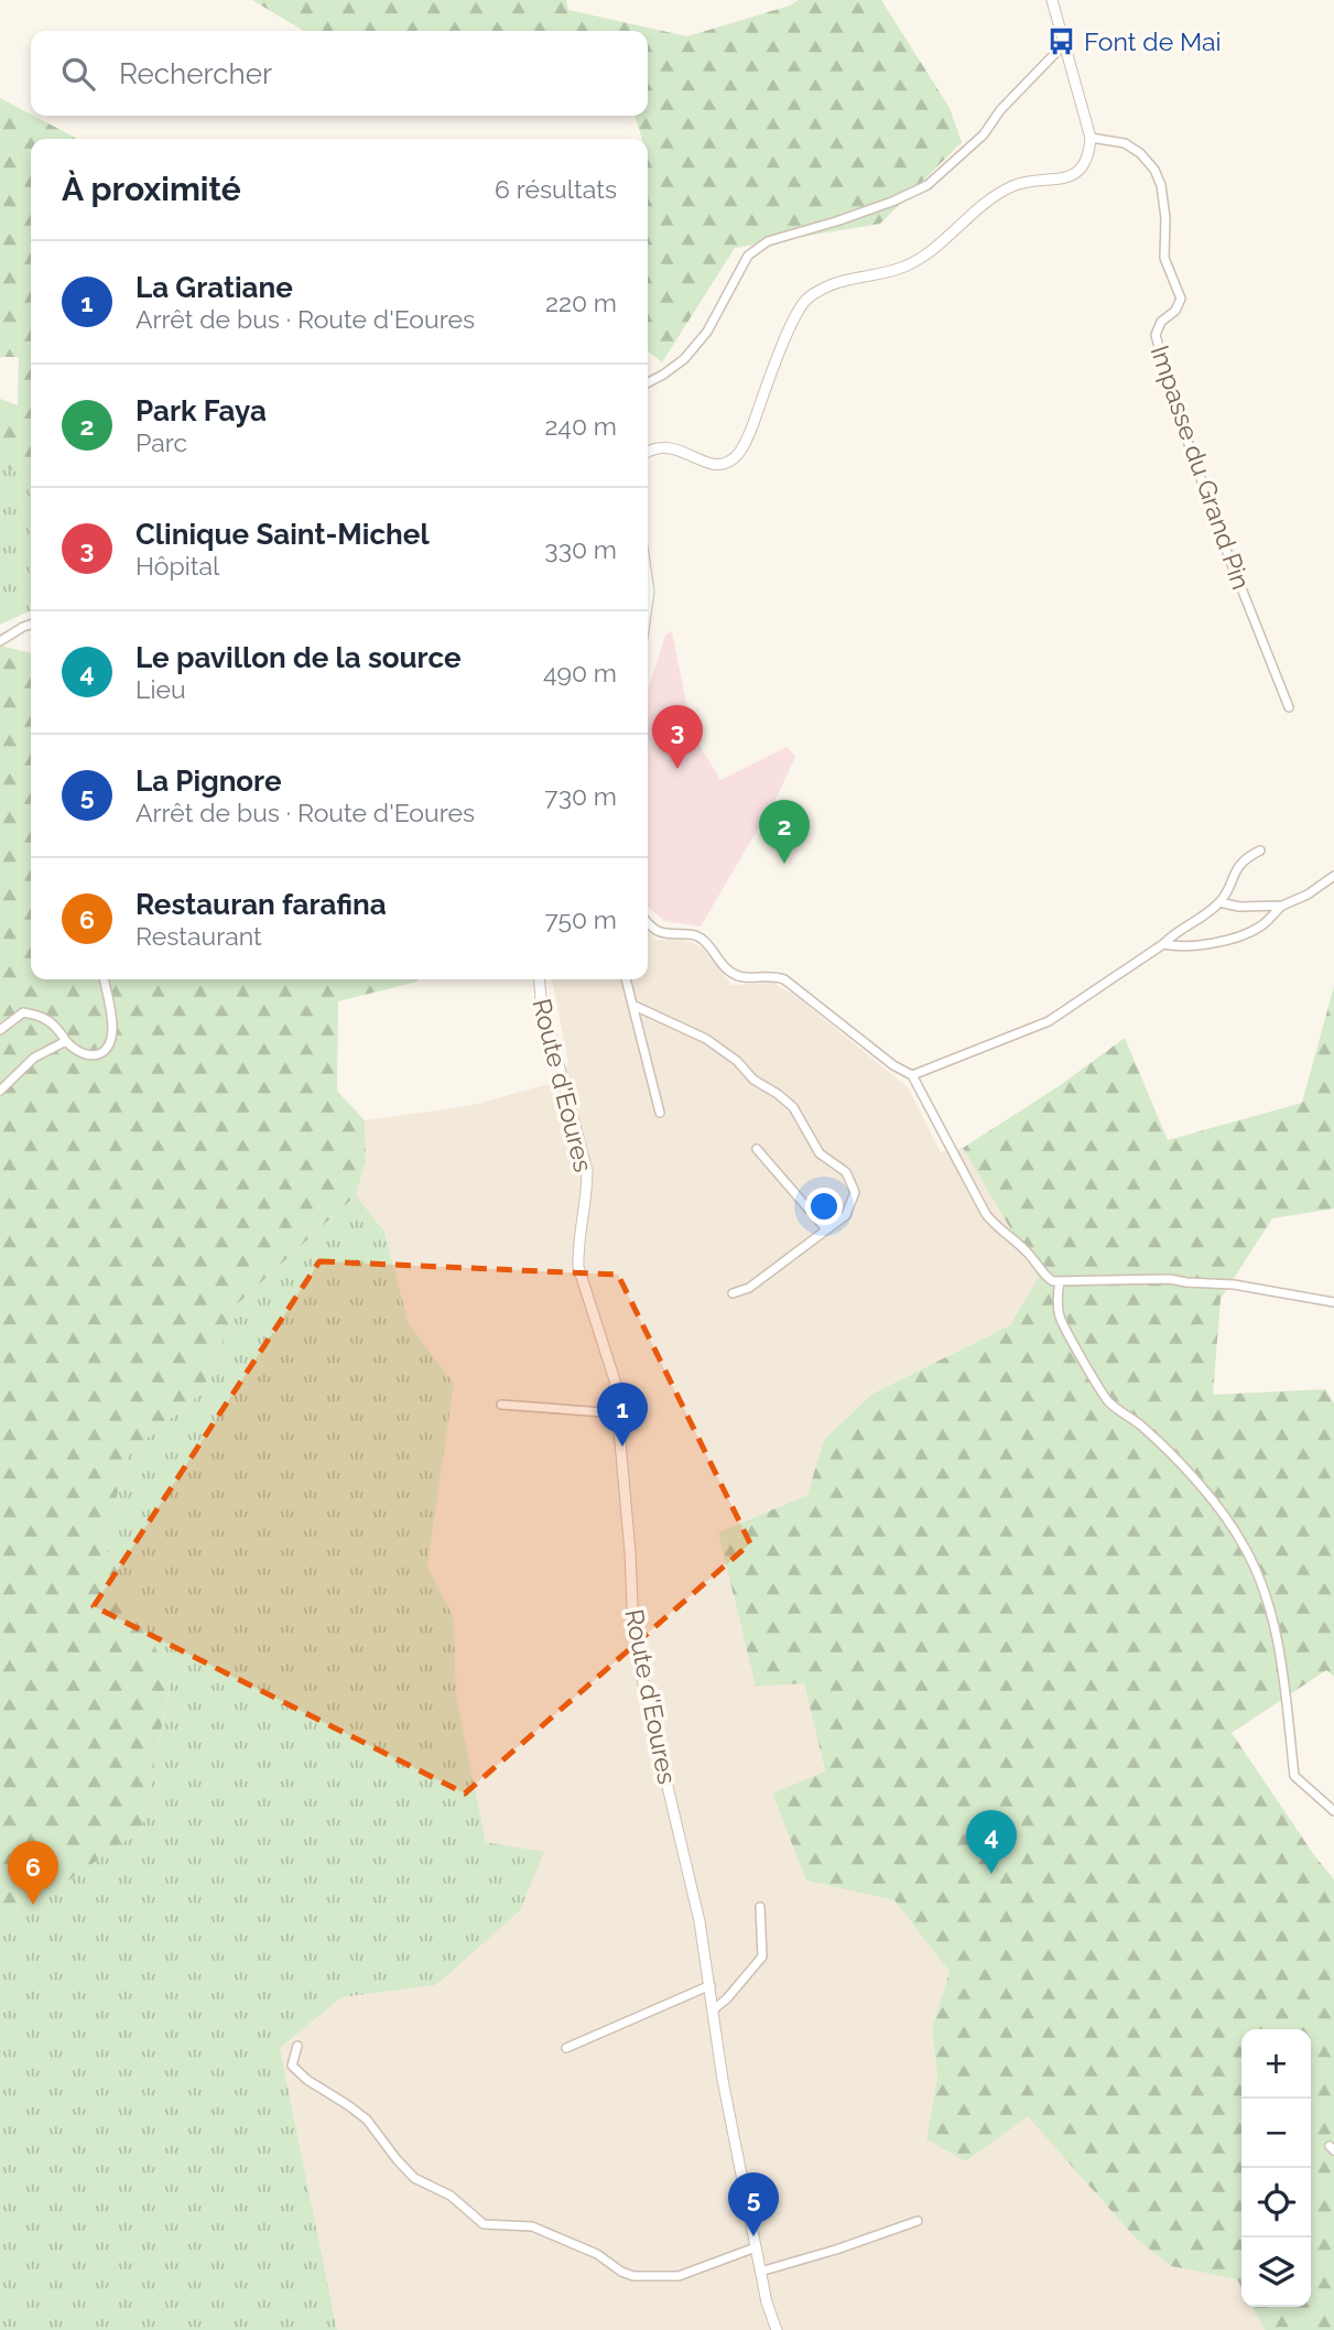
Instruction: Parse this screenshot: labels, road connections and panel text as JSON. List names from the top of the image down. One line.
{"streets":{"street":["Impasse du Grand Pin","Route d'Eoures"]},"places":{"bus stop":["Font de Mai"]},"page":{"search":"Rechercher","heading":["À proximité","6 résultats"],"list":[{"mark":"1","name":"La Gratiane","note":"Arrêt de bus · Route d'Eoures","value":"220 m"},{"mark":"2","name":"Park Faya","note":"Parc","value":"240 m"},{"mark":"3","name":"Clinique Saint-Michel","note":"Hôpital","value":"330 m"},{"mark":"4","name":"Le pavillon de la source","note":"Lieu","value":"490 m"},{"mark":"5","name":"La Pignore","note":"Arrêt de bus · Route d'Eoures","value":"730 m"},{"mark":"6","name":"Restauran farafina","note":"Restaurant","value":"750 m"}],"pins":["3","2","1","4","6","5"],"map_buttons":["+","−"]}}
